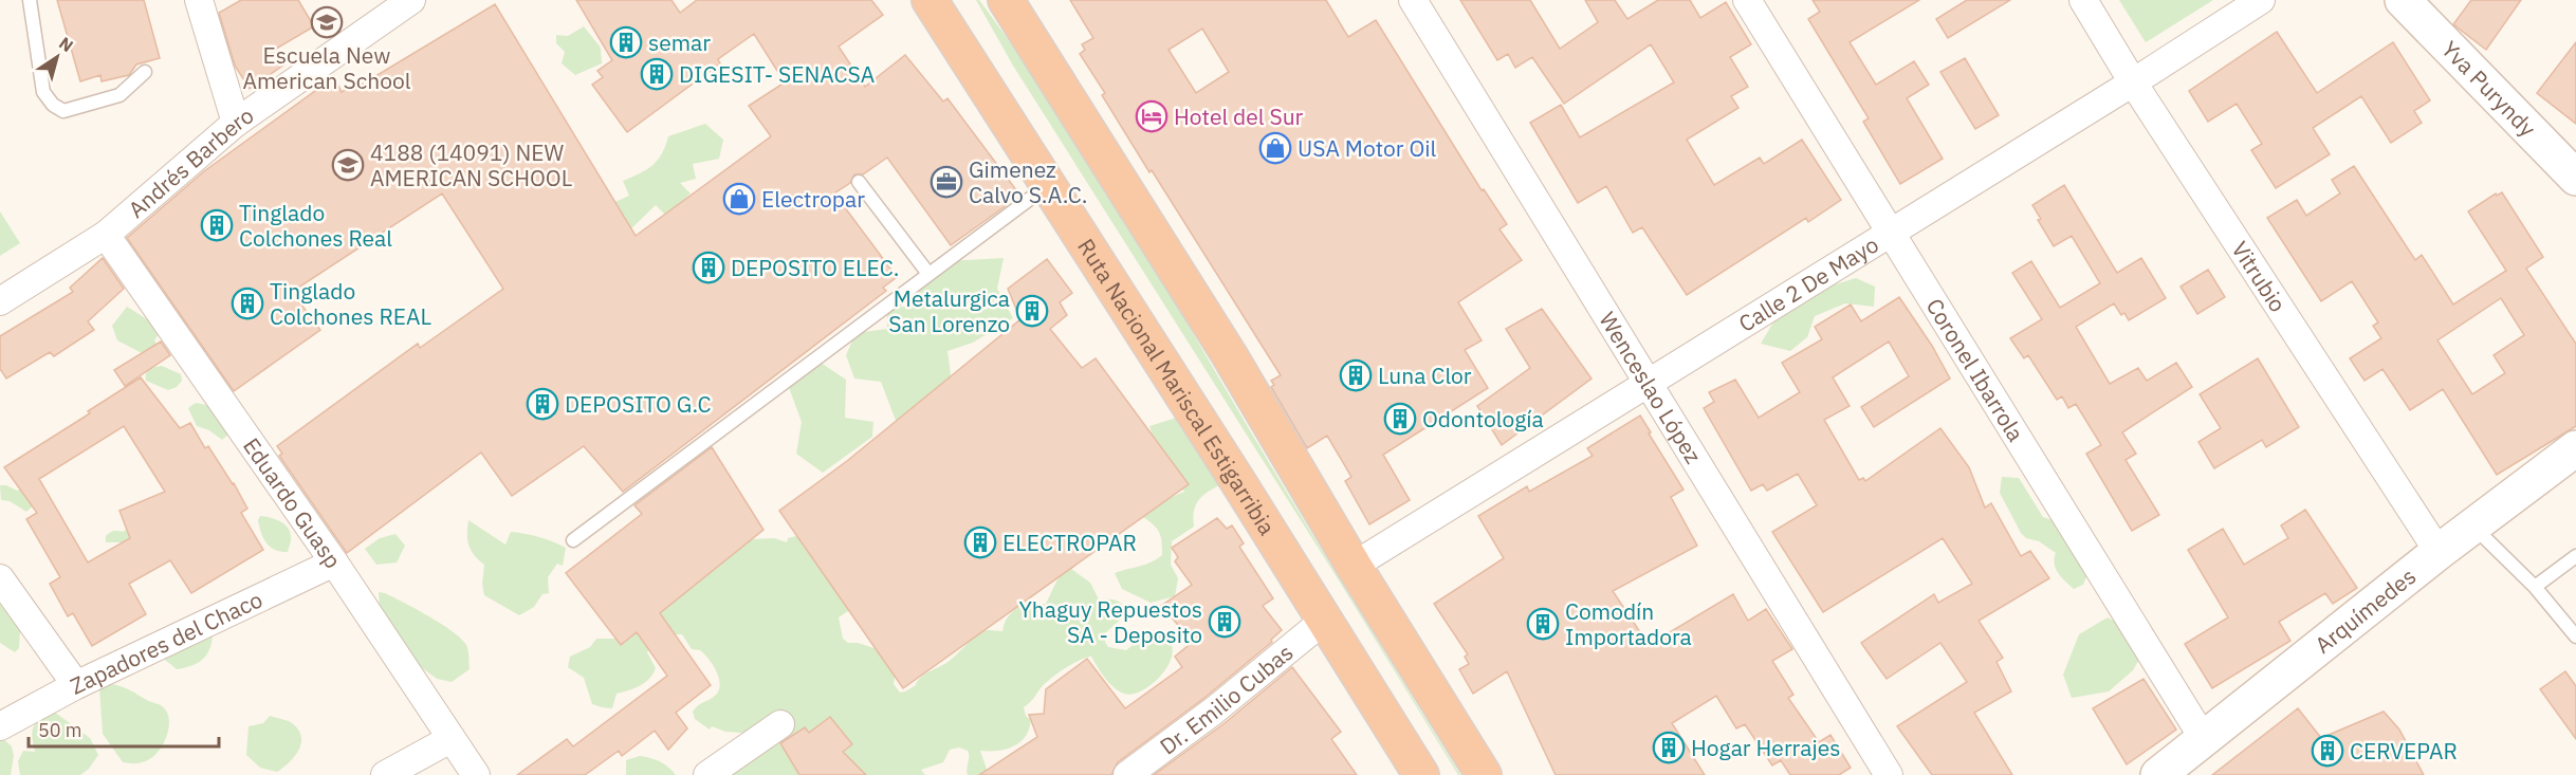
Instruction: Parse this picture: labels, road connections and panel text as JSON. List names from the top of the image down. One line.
{"streets":{"highway":["Ruta Nacional Mariscal Estigarribia"],"main road":["Yva Puryndy","Arquímedes"],"street":["Andrés Barbero","Vitrubio","Calle 2 De Mayo","Coronel Ibarrola","Wenceslao López","Eduardo Guasp","Zapadores del Chaco","Dr. Emilio Cubas"]},"crossings":[["Andrés Barbero","Eduardo Guasp"],["Vitrubio","Calle 2 De Mayo"],["Vitrubio","Arquímedes"],["Calle 2 De Mayo","Coronel Ibarrola"],["Calle 2 De Mayo","Wenceslao López"],["Coronel Ibarrola","Arquímedes"],["Ruta Nacional Mariscal Estigarribia","Dr. Emilio Cubas"],["Eduardo Guasp","Zapadores del Chaco"]],"places":{"school or university":["Escuela New American School","4188 (14091) NEW AMERICAN SCHOOL"],"building":["semar","DIGESIT- SENACSA","Tinglado Colchones Real","DEPOSITO ELEC.","Tinglado Colchones REAL","Metalurgica San Lorenzo","Luna Clor","DEPOSITO G.C","Odontología","ELECTROPAR","Yhaguy Repuestos SA - Deposito","Comodín Importadora","Hogar Herrajes","CERVEPAR"],"hotel":["Hotel del Sur"],"shop":["USA Motor Oil","Electropar"],"office":["Gimenez Calvo S.A.C."]},"scale_bar":"50 m","north":"top right"}
